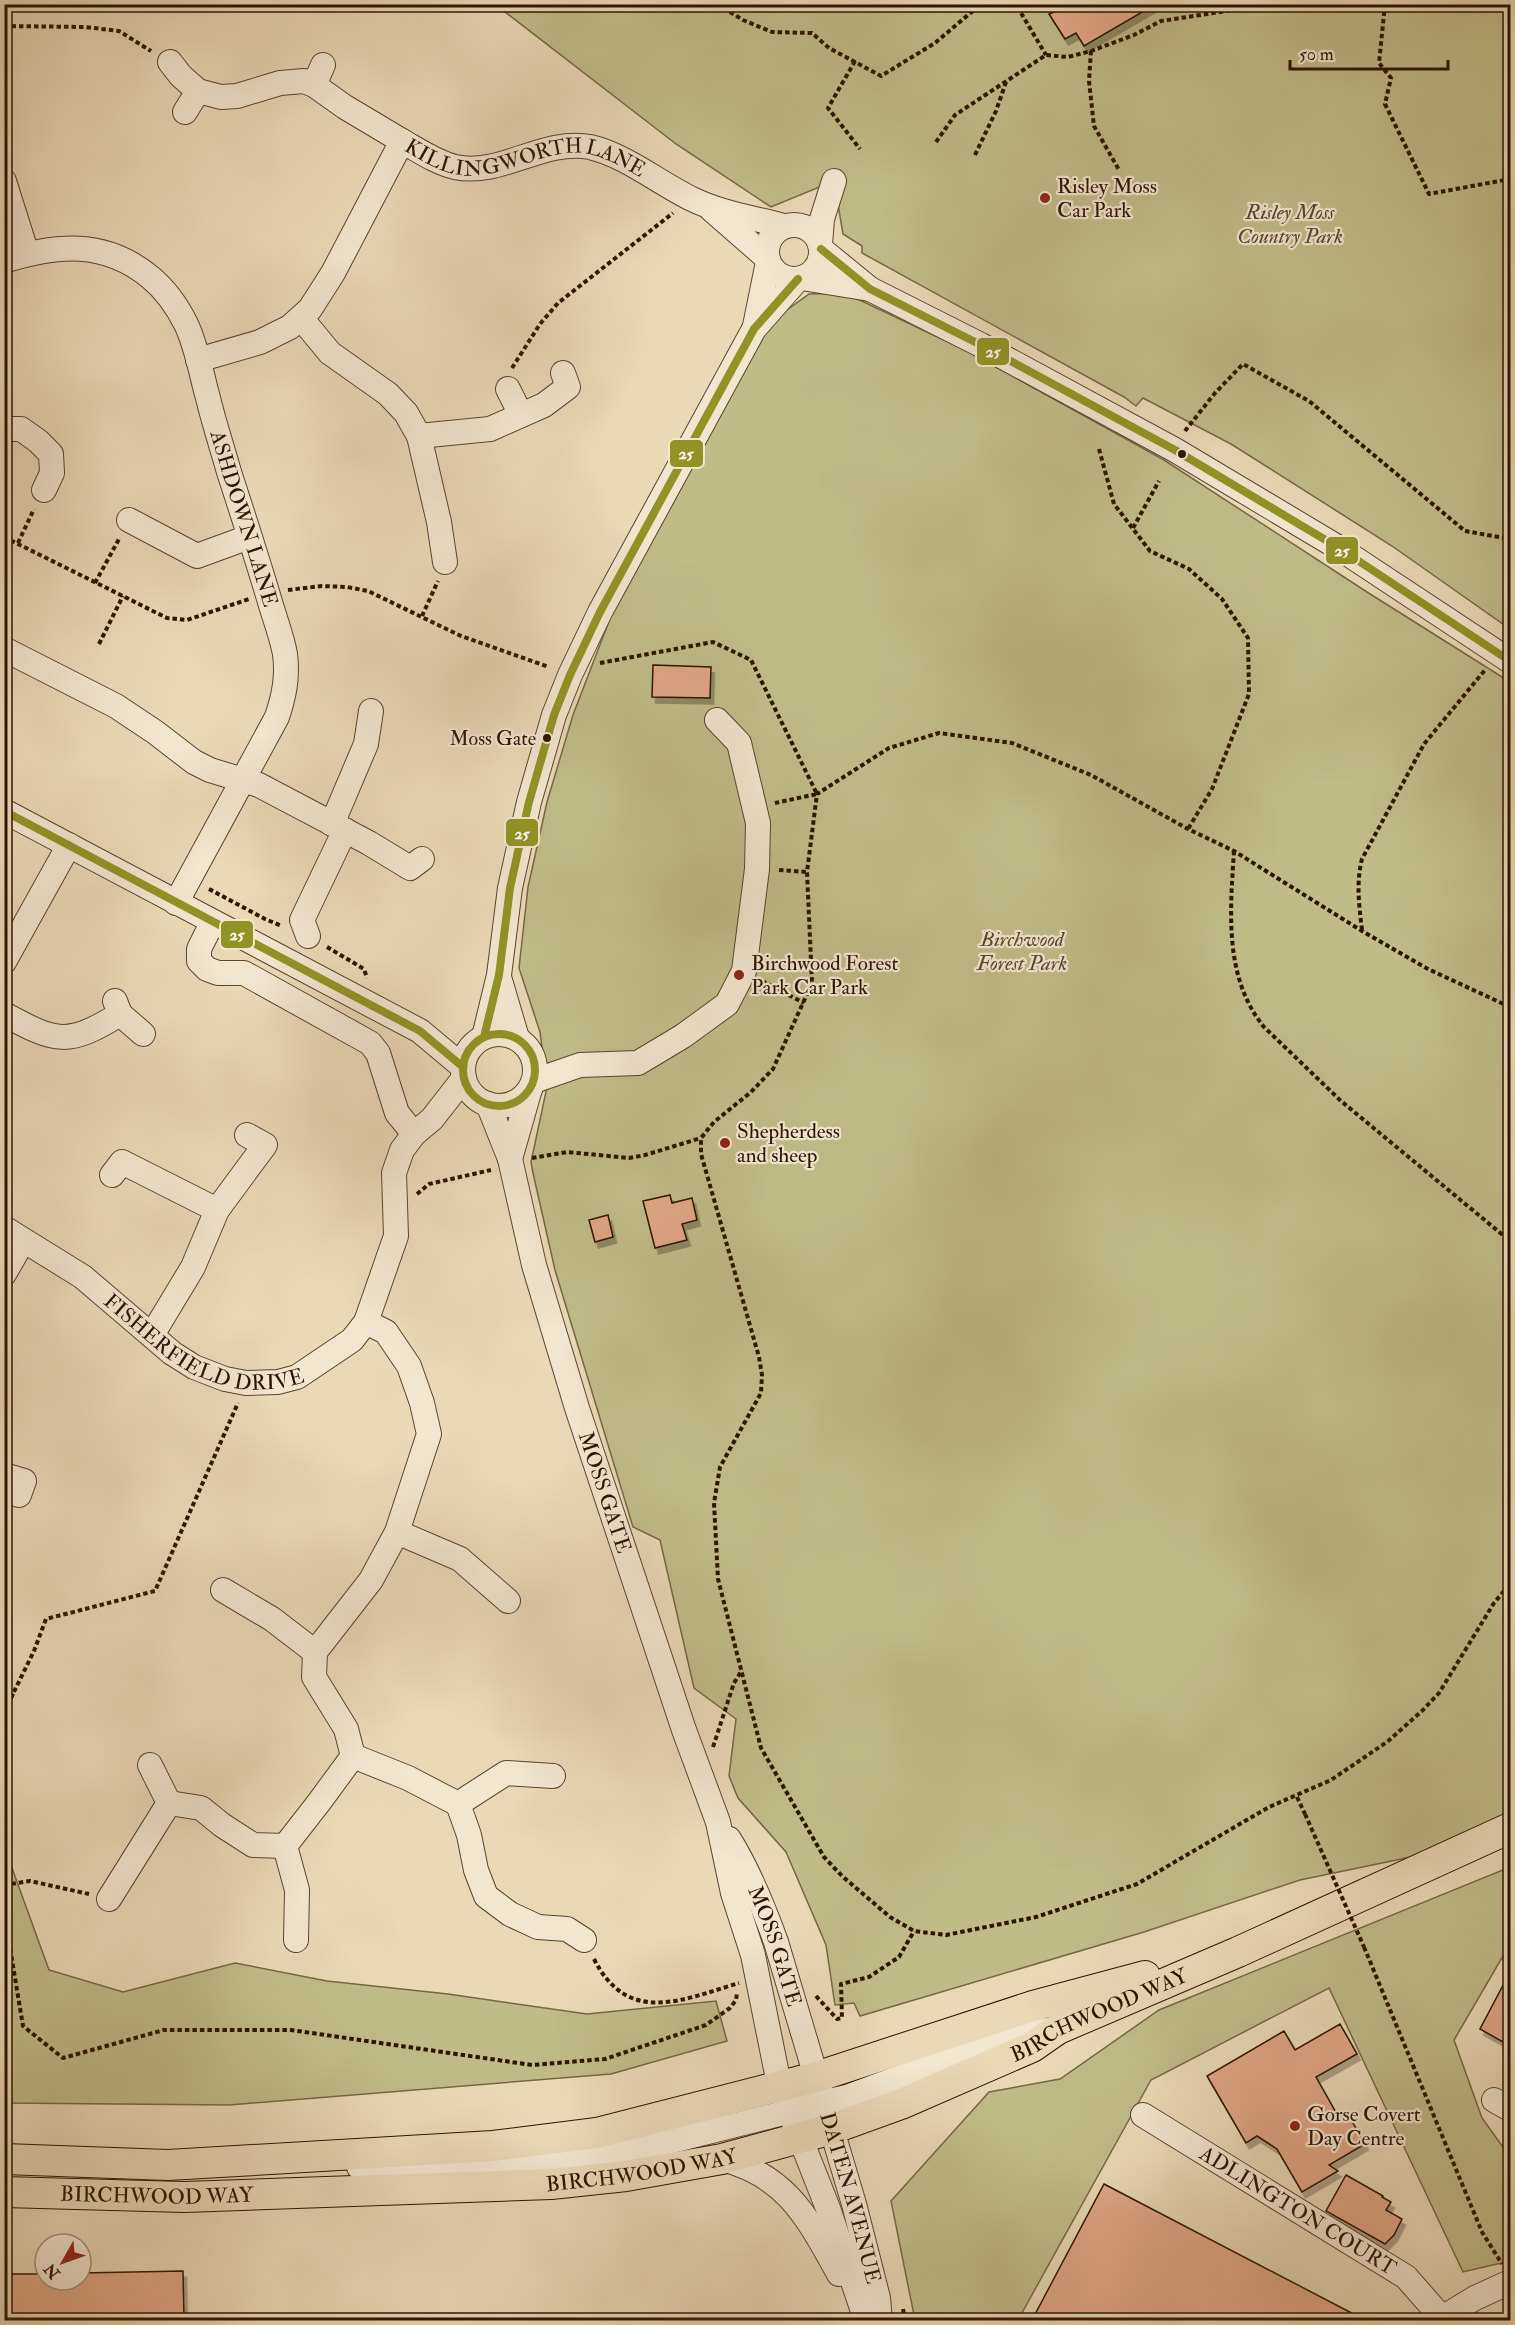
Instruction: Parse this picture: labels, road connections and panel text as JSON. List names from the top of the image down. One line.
{"streets":{"main road":["BIRCHWOOD WAY"],"street":["KILLINGWORTH LANE","ASHDOWN LANE","FISHERFIELD DRIVE","MOSS GATE","DATEN AVENUE","ADLINGTON COURT"]},"crossings":[["KILLINGWORTH LANE","ASHDOWN LANE"],["KILLINGWORTH LANE","MOSS GATE"],["FISHERFIELD DRIVE","MOSS GATE"],["MOSS GATE","BIRCHWOOD WAY"],["MOSS GATE","DATEN AVENUE"],["BIRCHWOOD WAY","DATEN AVENUE"]],"parks":["Risley Moss Country Park","Birchwood Forest Park"],"places":["Risley Moss Car Park","Moss Gate","Birchwood Forest Park Car Park","Shepherdess and sheep","Gorse Covert Day Centre"],"lines":["transit line 25"],"scale_bar":"50 m","north":"bottom left"}
